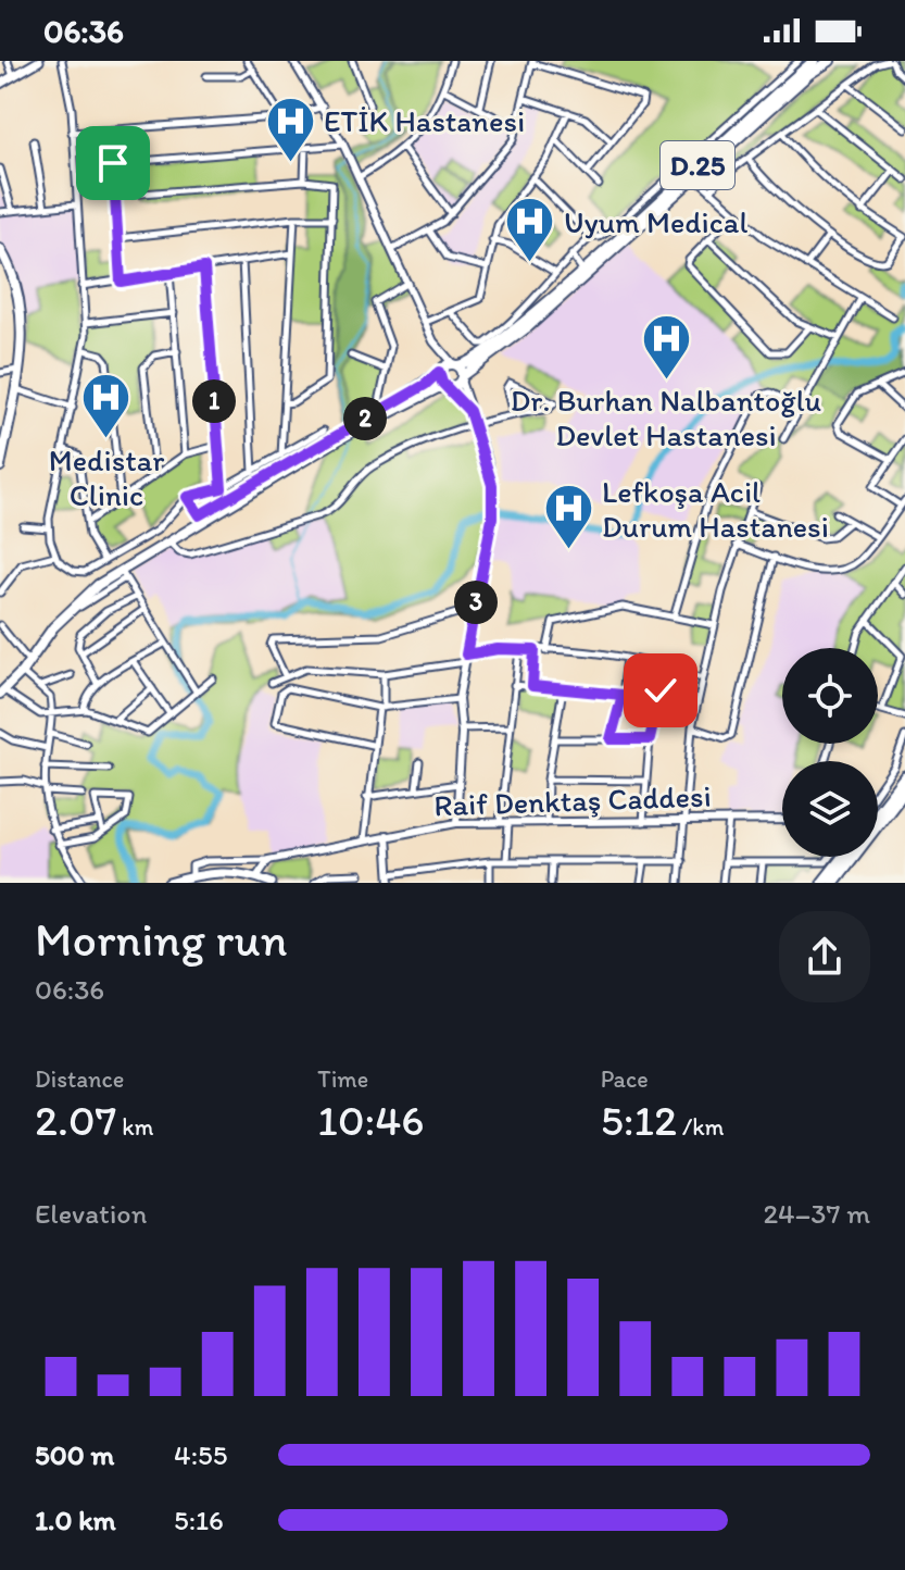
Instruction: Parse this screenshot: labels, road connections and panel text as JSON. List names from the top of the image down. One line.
{"streets":{"main road":["D.25"],"street":["Raif Denktaş Caddesi"]},"places":{"hospital":["ETİK Hastanesi","Uyum Medical","Dr. Burhan Nalbantoğlu Devlet Hastanesi","Medistar Clinic","Lefkoşa Acil Durum Hastanesi"]},"page":{"status":"06:36","pins":["1","2","3"],"heading":["Morning run","06:36"],"stats":[["Distance","2.07 km"],["Time","10:46"],["Pace","5:12 /km"]],"chart":["Elevation","24–37 m"],"list":[{"name":"500 m","note":"4:55"},{"name":"1.0 km","note":"5:16"}]}}
